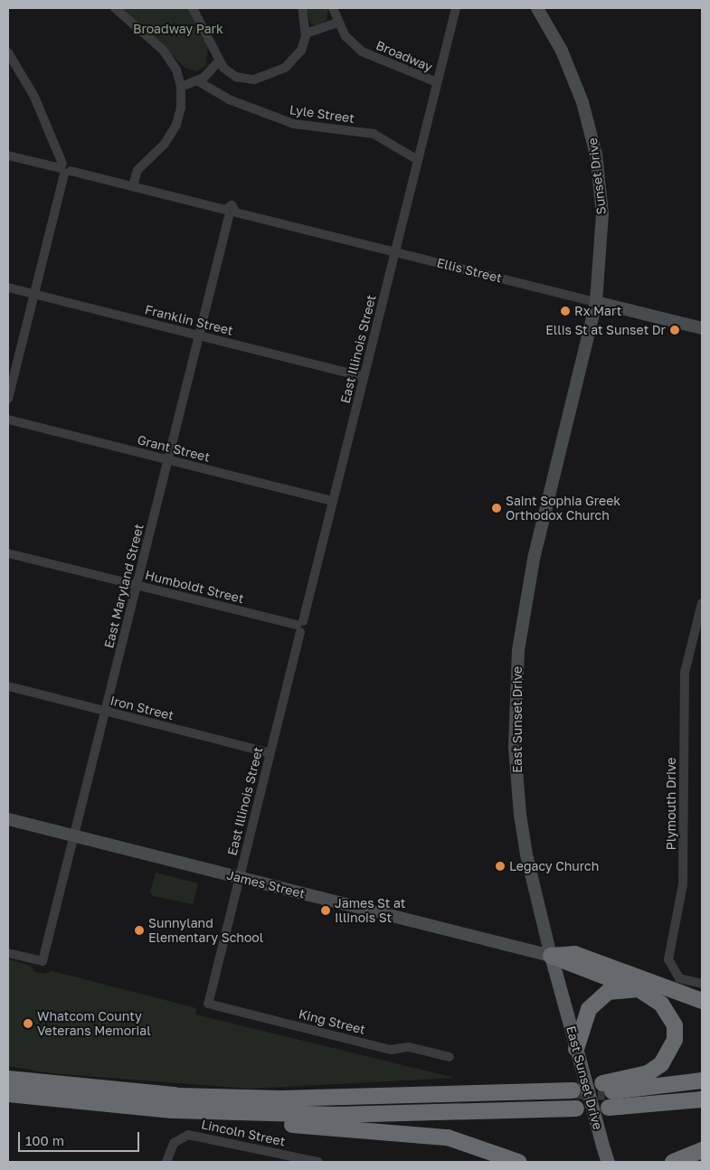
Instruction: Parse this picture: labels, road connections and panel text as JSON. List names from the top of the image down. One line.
{"streets":{"main road":["East Sunset Drive"],"street":["Broadway","Lyle Street","Sunset Drive","Ellis Street","Franklin Street","East Illinois Street","Grant Street","East Maryland Street","Humboldt Street","Iron Street","Plymouth Drive","James Street","King Street","Lincoln Street"]},"crossings":[["Broadway","East Illinois Street"],["Lyle Street","East Illinois Street"],["Sunset Drive","Ellis Street"],["Sunset Drive","East Sunset Drive"],["Ellis Street","East Illinois Street"],["Ellis Street","East Maryland Street"],["Ellis Street","East Sunset Drive"],["Franklin Street","East Illinois Street"],["Franklin Street","East Maryland Street"],["East Illinois Street","Grant Street"],["East Illinois Street","Humboldt Street"],["East Illinois Street","Iron Street"],["East Illinois Street","James Street"],["East Illinois Street","King Street"],["Grant Street","East Maryland Street"],["East Maryland Street","Humboldt Street"],["East Maryland Street","Iron Street"],["East Maryland Street","James Street"],["East Sunset Drive","James Street"]],"parks":["Broadway Park"],"places":["Rx Mart","Ellis St at Sunset Dr","Saint Sophia Greek Orthodox Church","Legacy Church","James St at Illinois St","Sunnyland Elementary School","Whatcom County Veterans Memorial"],"scale_bar":"100 m"}
